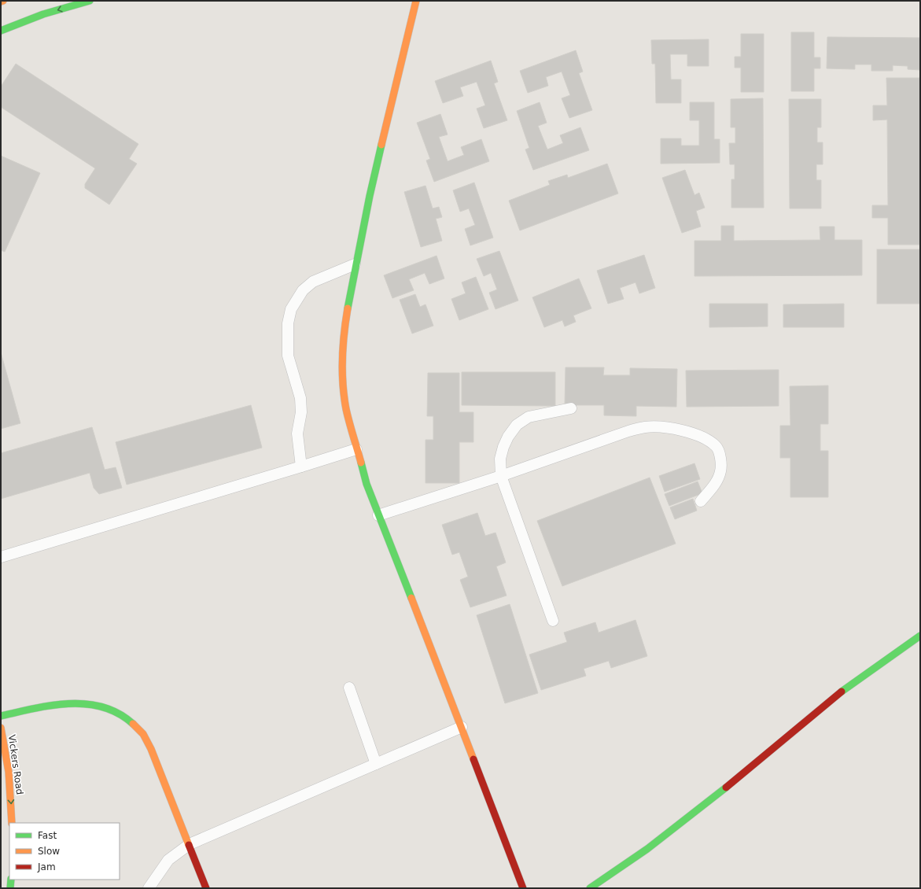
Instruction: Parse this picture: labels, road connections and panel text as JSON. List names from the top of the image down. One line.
{"streets":{"street":["Vickers Road"]},"one_way":["Vickers Road"],"legend":["Fast","Slow","Jam"]}
